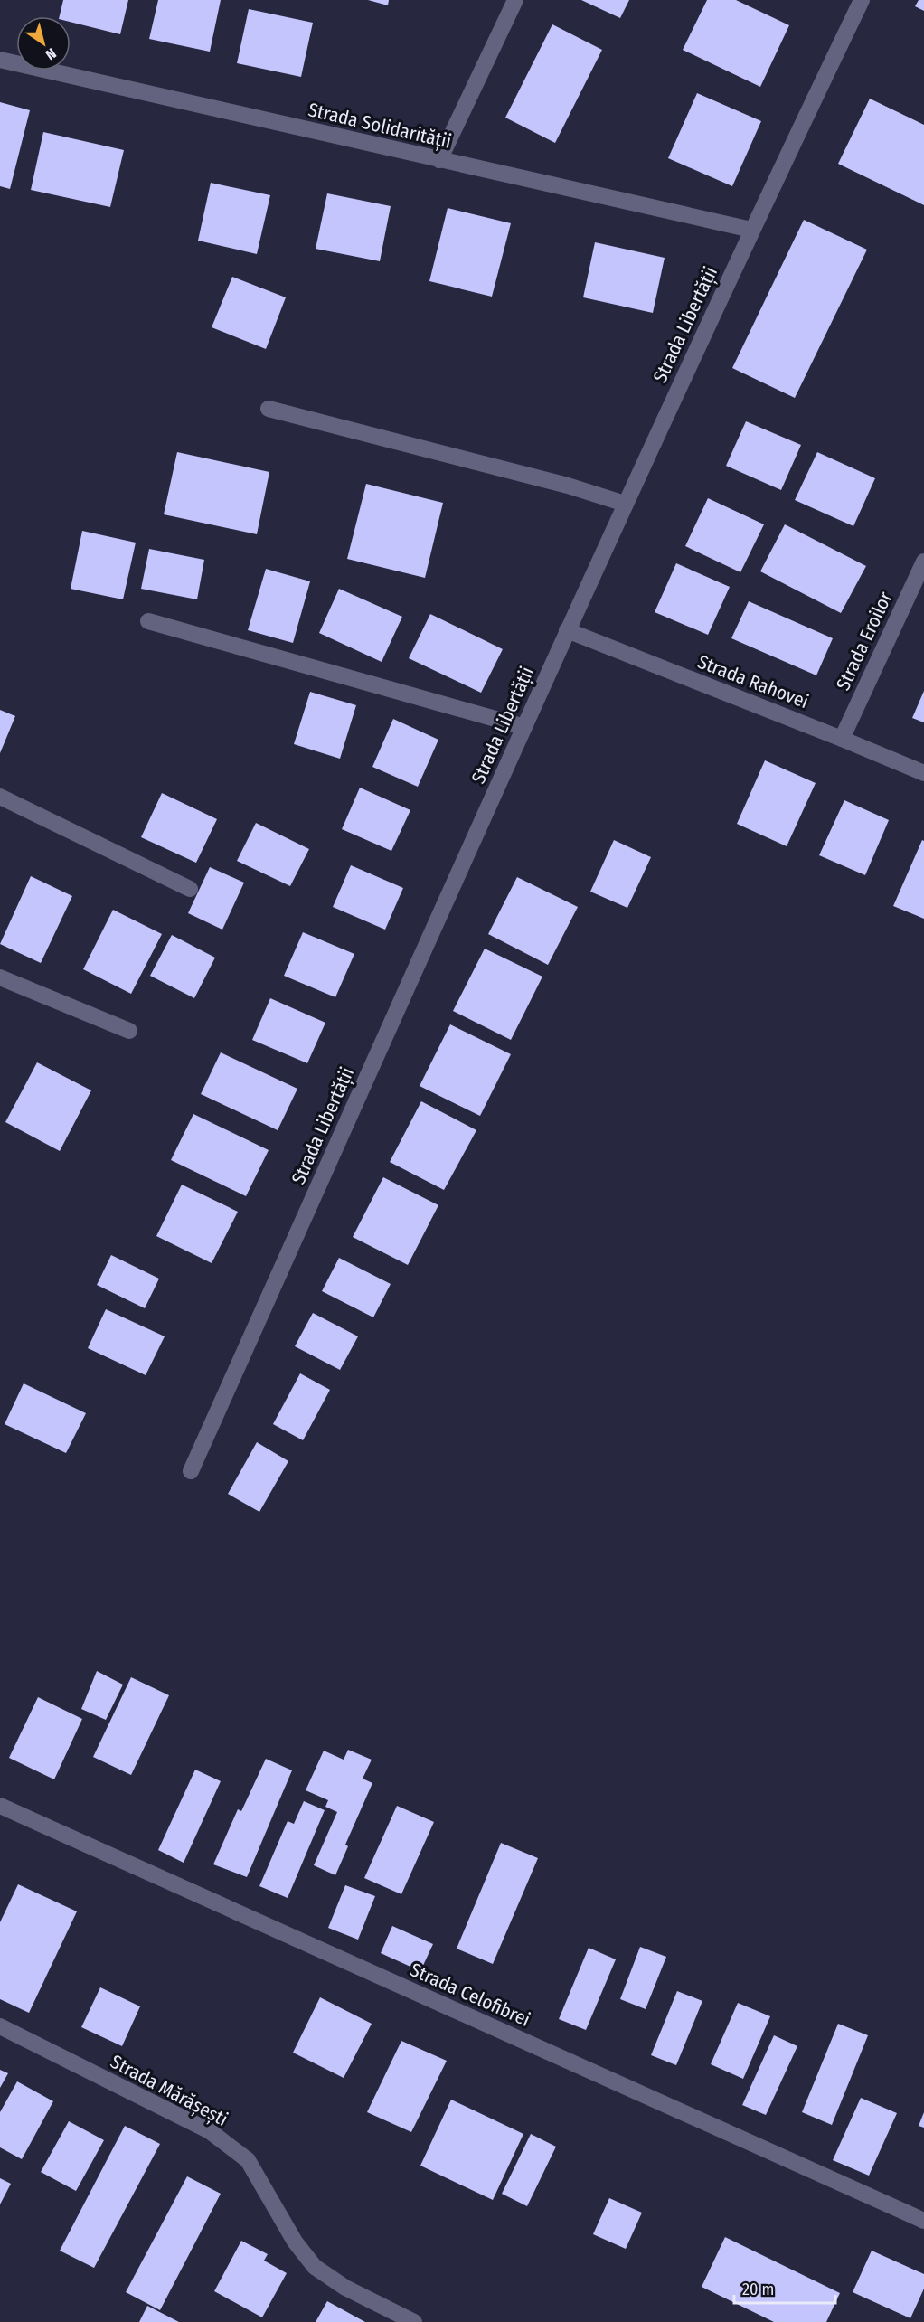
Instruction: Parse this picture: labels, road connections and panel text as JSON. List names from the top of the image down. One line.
{"streets":{"street":["Strada Solidarității","Strada Libertății","Strada Eroilor","Strada Rahovei","Strada Celofibrei","Strada Mărășești"]},"crossings":[["Strada Solidarității","Strada Libertății"],["Strada Libertății","Strada Rahovei"],["Strada Eroilor","Strada Rahovei"]],"scale_bar":"20 m","north":"bottom right"}
